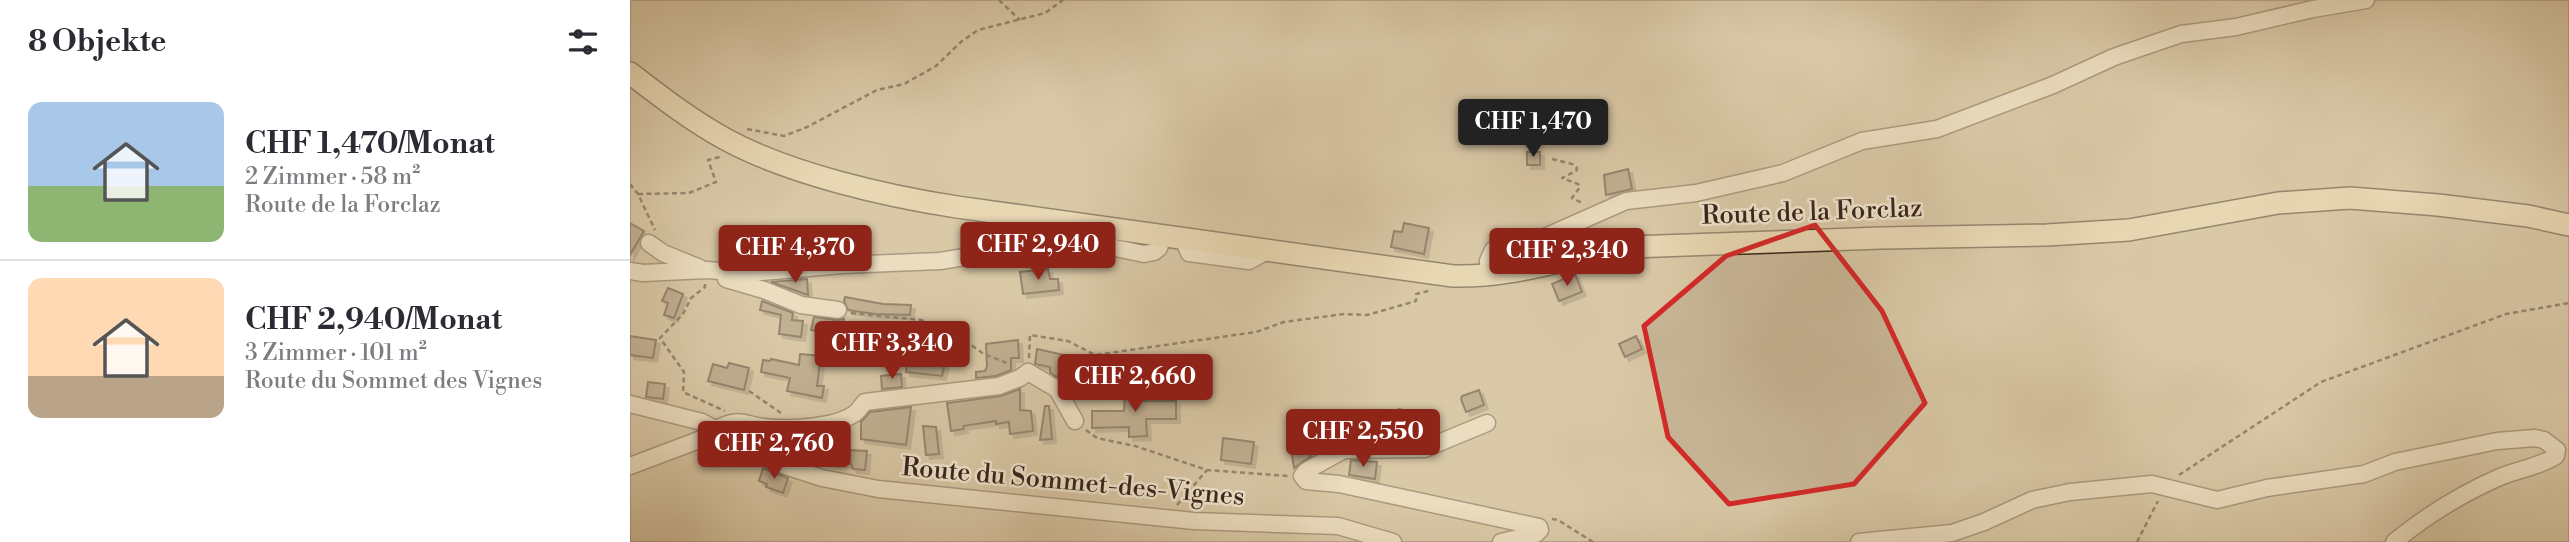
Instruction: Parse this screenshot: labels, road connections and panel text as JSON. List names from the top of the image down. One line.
{"streets":{"main road":["Route de la Forclaz"],"street":["Route du Sommet-des-Vignes"]},"page":{"heading":"8 Objekte","list":[{"name":"CHF 1,470/Monat","note":"2 Zimmer · 58 m² · Route de la Forclaz"},{"name":"CHF 2,940/Monat","note":"3 Zimmer · 101 m² · Route du Sommet des Vignes"}],"price":["CHF 1,470","CHF 2,940","CHF 4,370","CHF 2,340","CHF 3,340","CHF 2,660","CHF 2,550","CHF 2,760"]}}
